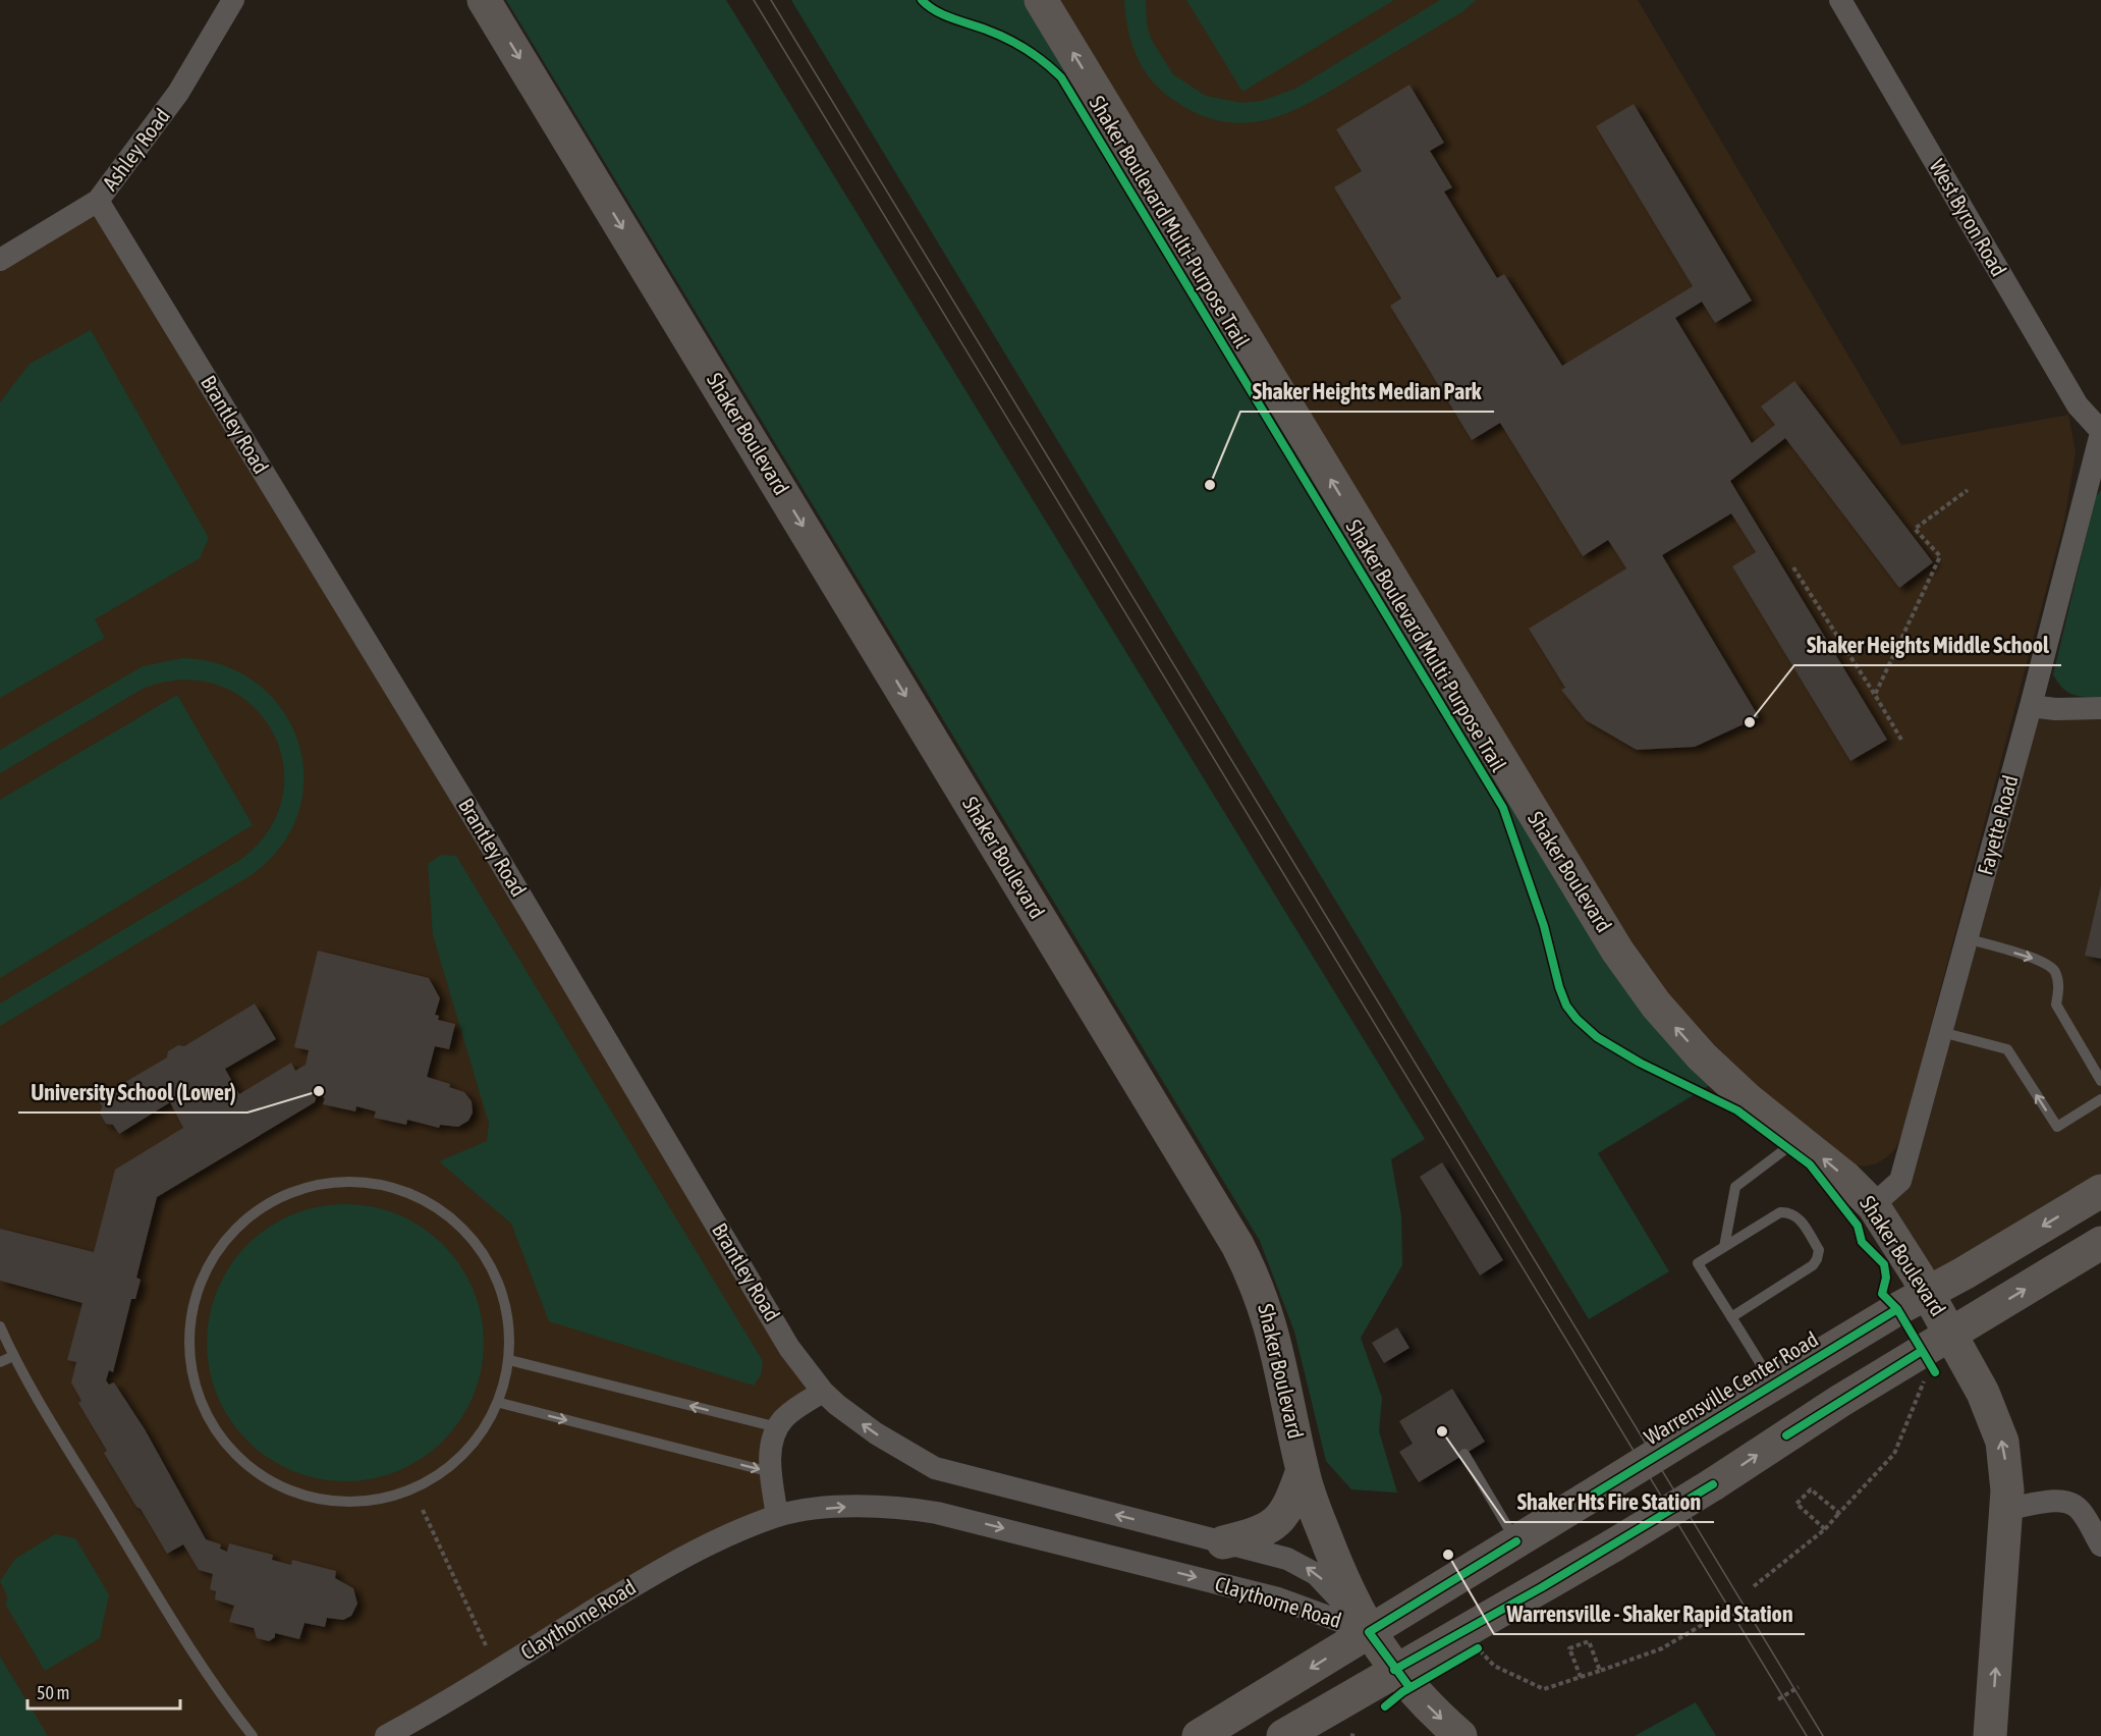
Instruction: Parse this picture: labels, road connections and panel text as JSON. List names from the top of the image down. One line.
{"streets":{"main road":["Shaker Boulevard","Warrensville Center Road"],"street":["Ashley Road","West Byron Road","Brantley Road","Fayette Road","Claythorne Road"],"cycle path":["Shaker Boulevard Multi-Purpose Trail"]},"crossings":[["Ashley Road","Brantley Road"],["West Byron Road","Fayette Road"],["Brantley Road","Claythorne Road"],["Shaker Boulevard","Fayette Road"],["Shaker Boulevard","Warrensville Center Road"],["Shaker Boulevard","Claythorne Road"],["Warrensville Center Road","Claythorne Road"]],"places":["Shaker Heights Median Park","Shaker Heights Middle School","University School (Lower)","Shaker Hts Fire Station","Warrensville - Shaker Rapid Station"],"scale_bar":"50 m"}
